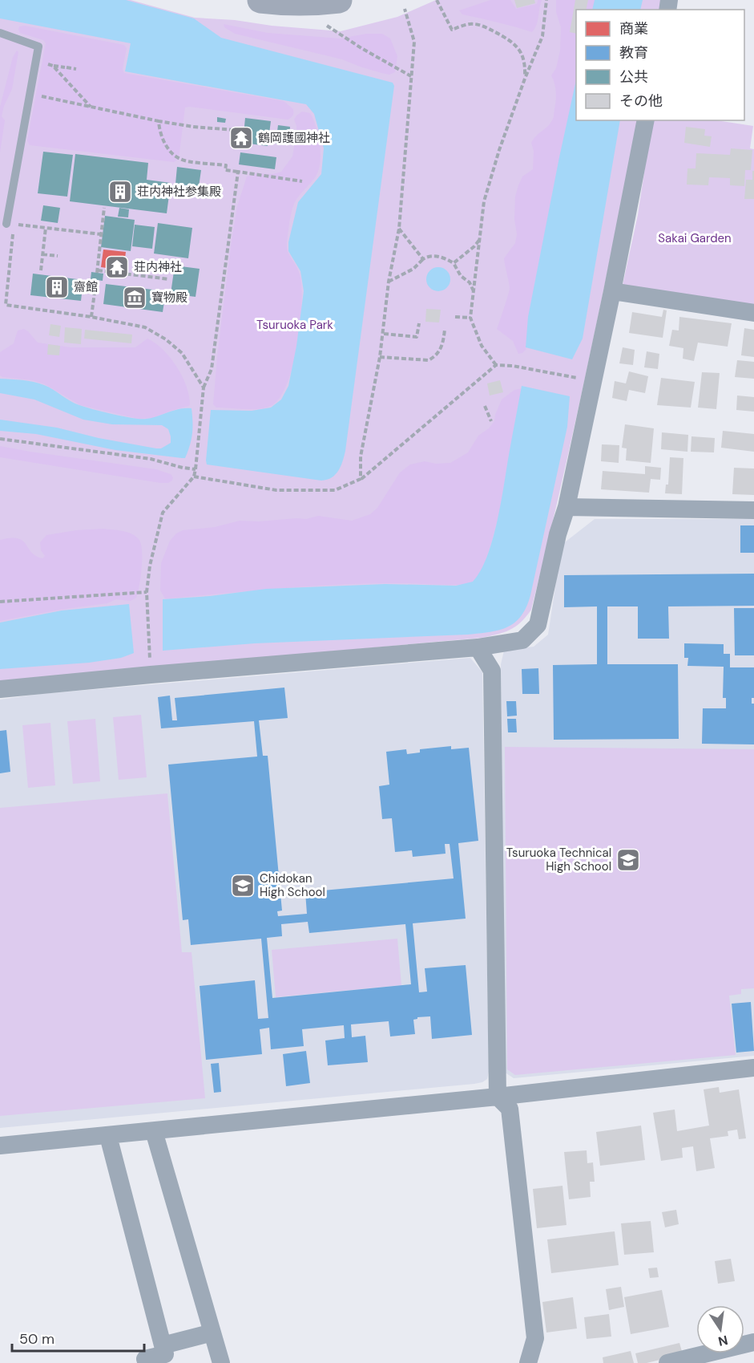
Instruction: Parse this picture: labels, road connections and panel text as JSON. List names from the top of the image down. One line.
{"parks":["Sakai Garden","Tsuruoka Park"],"places":{"temple":["鶴岡護國神社","荘内神社"],"building":["荘内神社参集殿","齋館"],"museum":["寶物殿"],"school or university":["Tsuruoka Technical High School","Chidokan High School"]},"legend":["商業","教育","公共","その他"],"scale_bar":"50 m","north":"bottom"}
